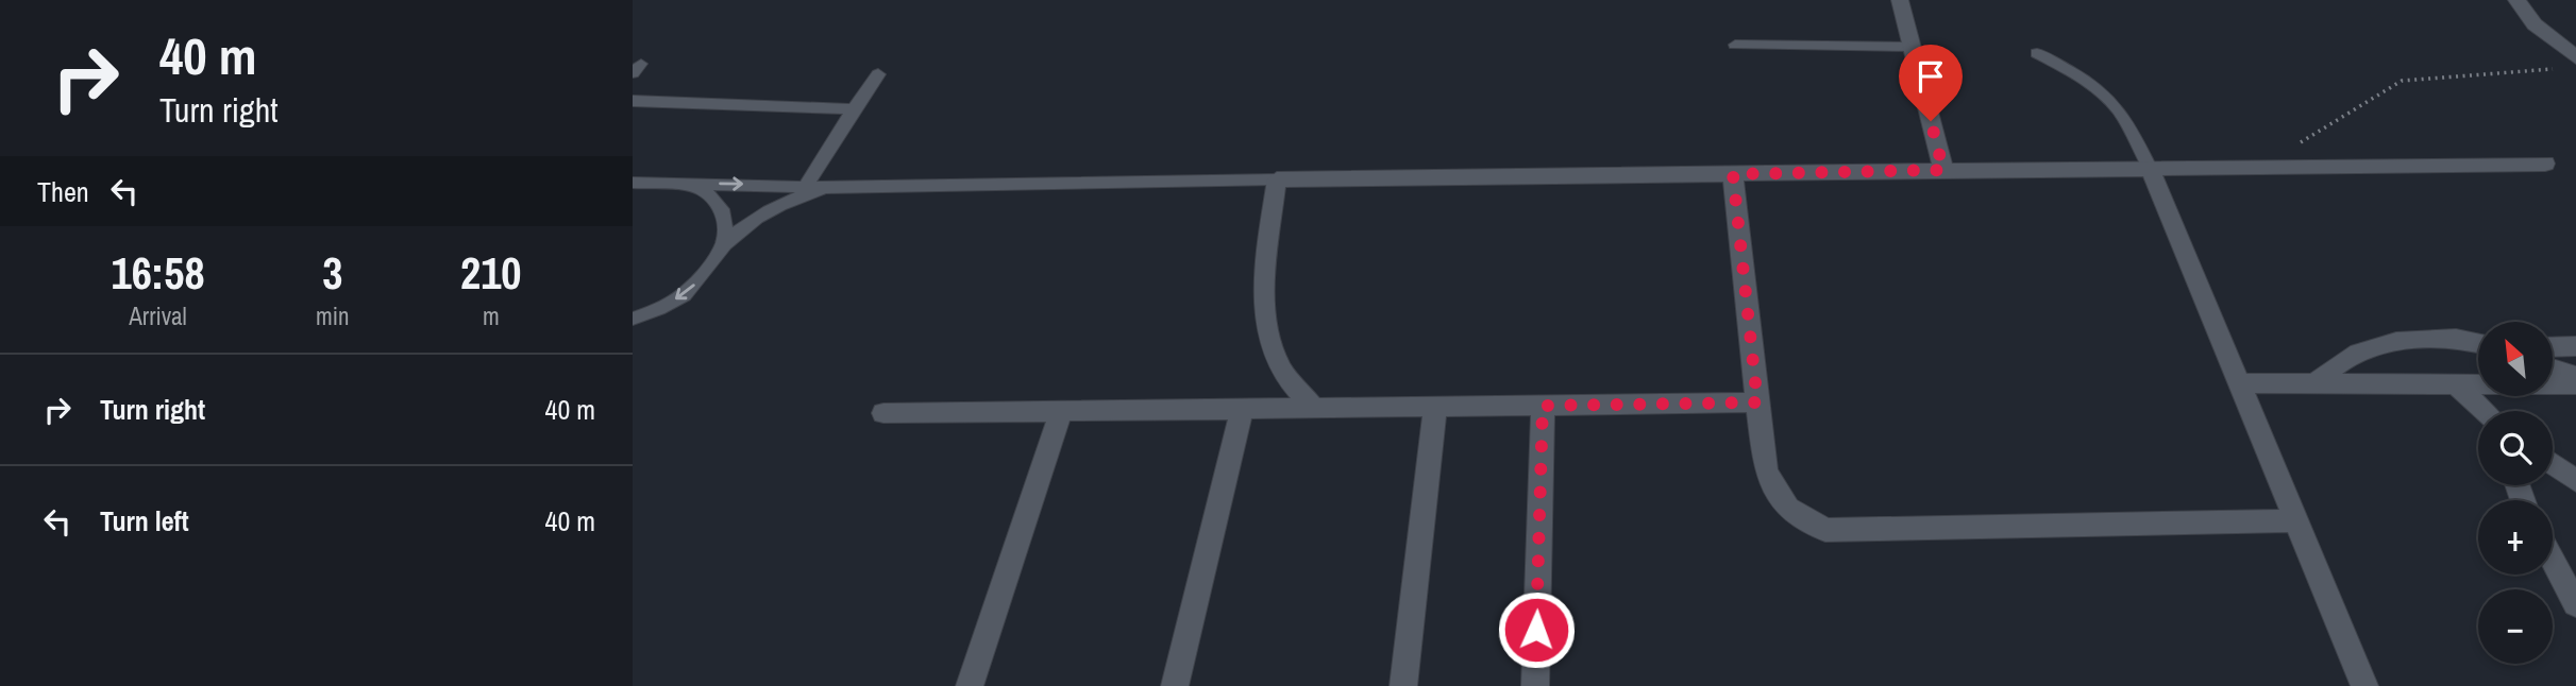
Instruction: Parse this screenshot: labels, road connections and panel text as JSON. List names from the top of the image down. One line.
{"north":"top left","page":{"turn":["40 m","Turn right"],"then":"Then","eta":["16:58","Arrival","3","min","210","m"],"map_buttons":["+","−"],"list":[{"name":"Turn right","value":"40 m"},{"name":"Turn left","value":"40 m"}]}}
